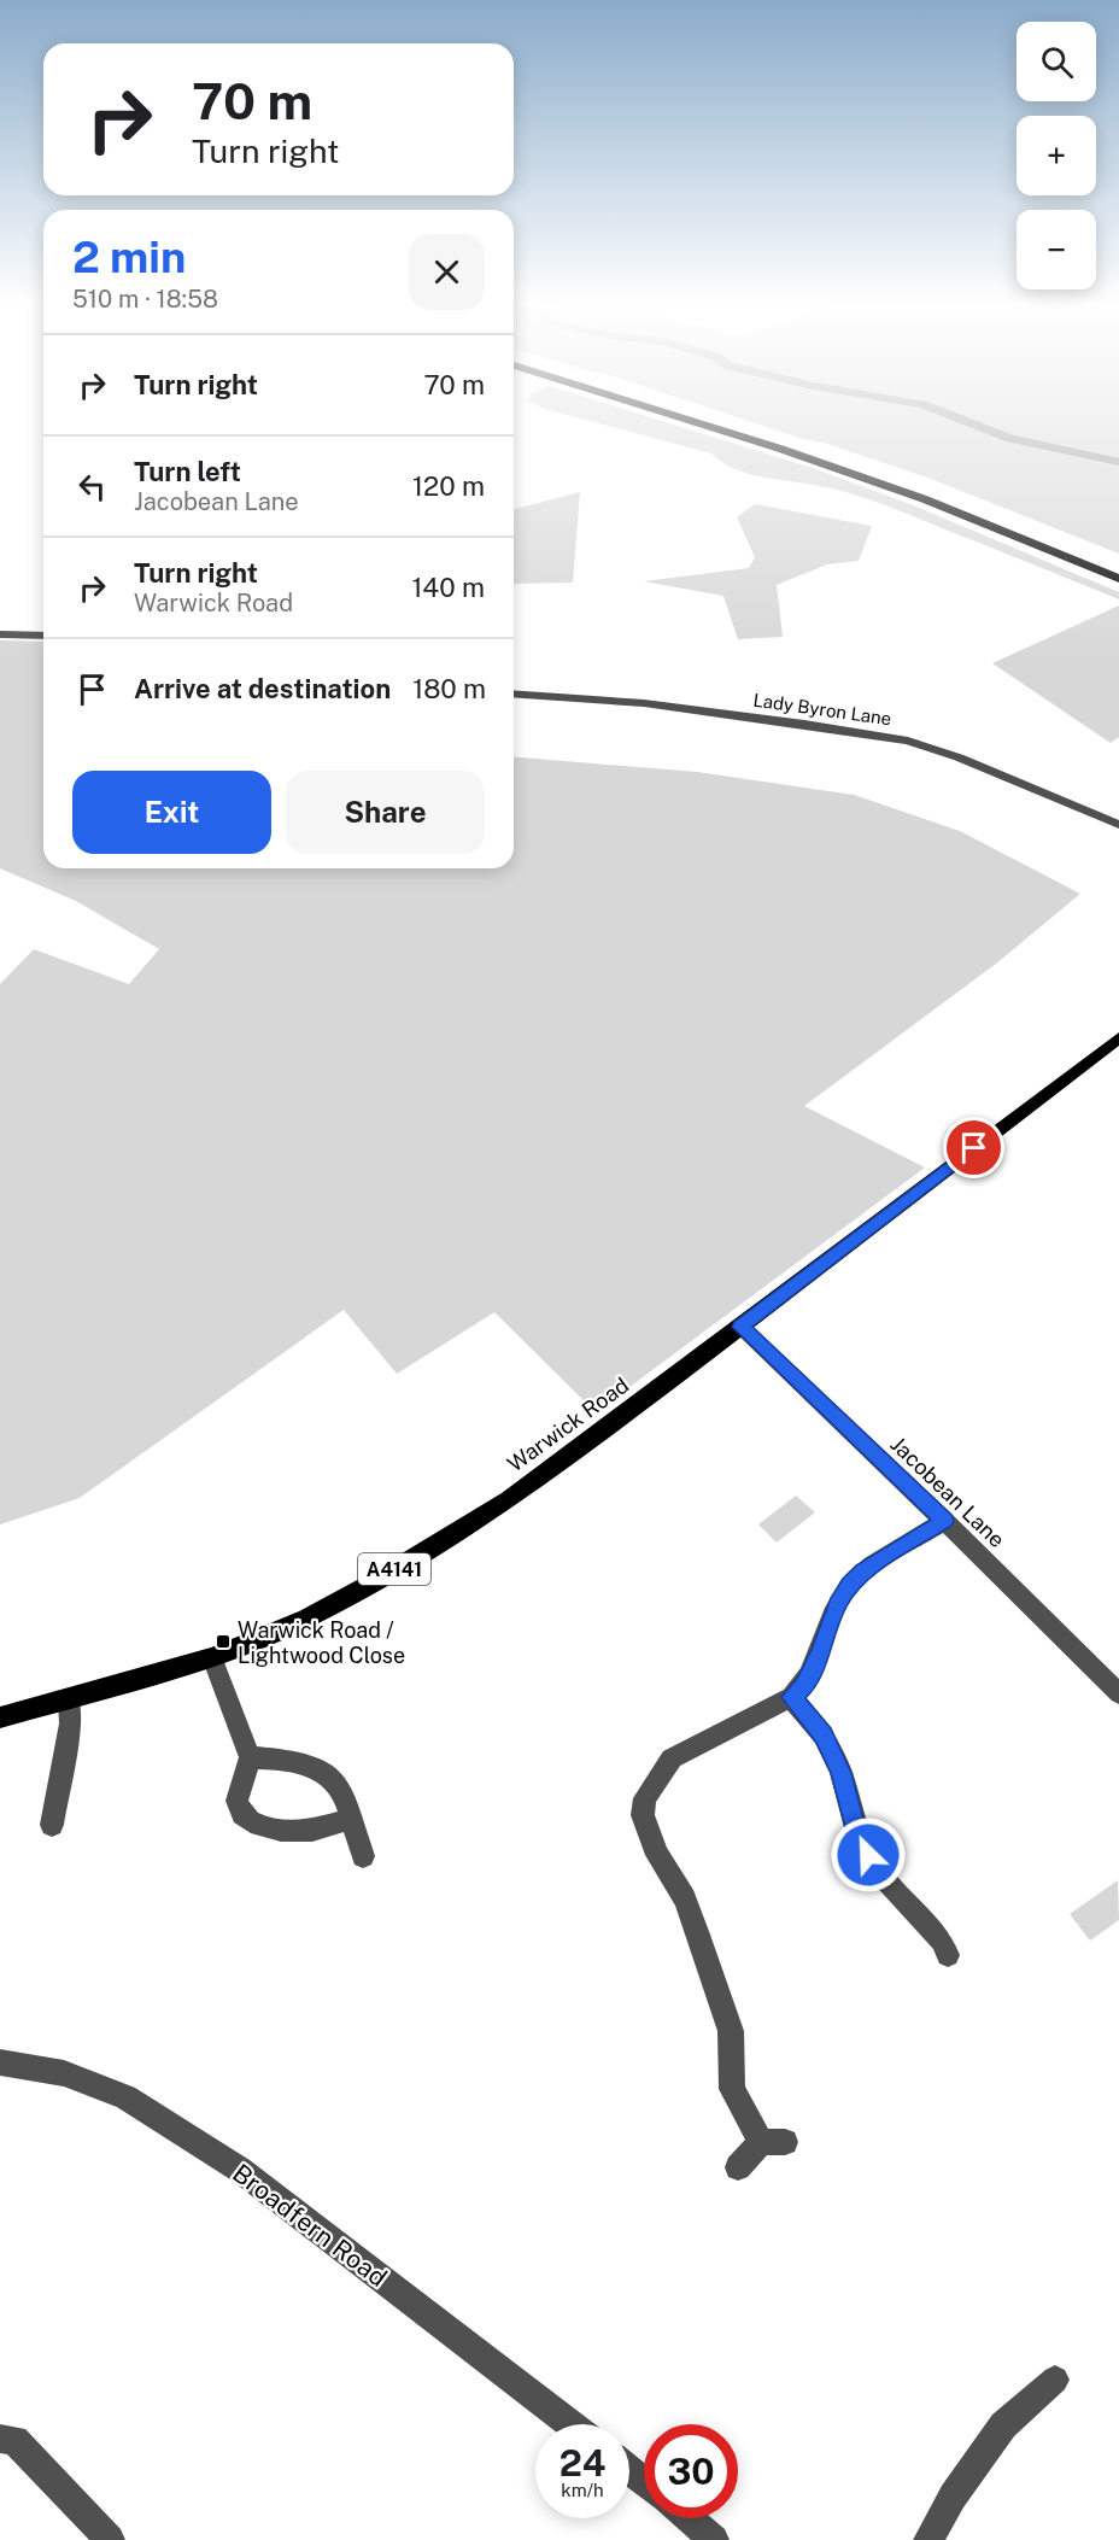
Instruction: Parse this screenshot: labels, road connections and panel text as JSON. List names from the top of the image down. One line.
{"streets":{"main road":["Warwick Road","A4141"],"street":["Lady Byron Lane","Jacobean Lane","Broadfern Road"]},"crossings":[["Warwick Road","Jacobean Lane"]],"places":{"transit":["Warwick Road / Lightwood Close"]},"page":{"map_buttons":["+","−"],"turn":["70 m","Turn right"],"heading":["2 min","510 m · 18:58"],"list":[{"name":"Turn right","value":"70 m"},{"name":"Turn left","note":"Jacobean Lane","value":"120 m"},{"name":"Turn right","note":"Warwick Road","value":"140 m"},{"name":"Arrive at destination","value":"180 m"}],"buttons":["Exit","Share"],"speed":"24 km/h","limit":"30"}}
